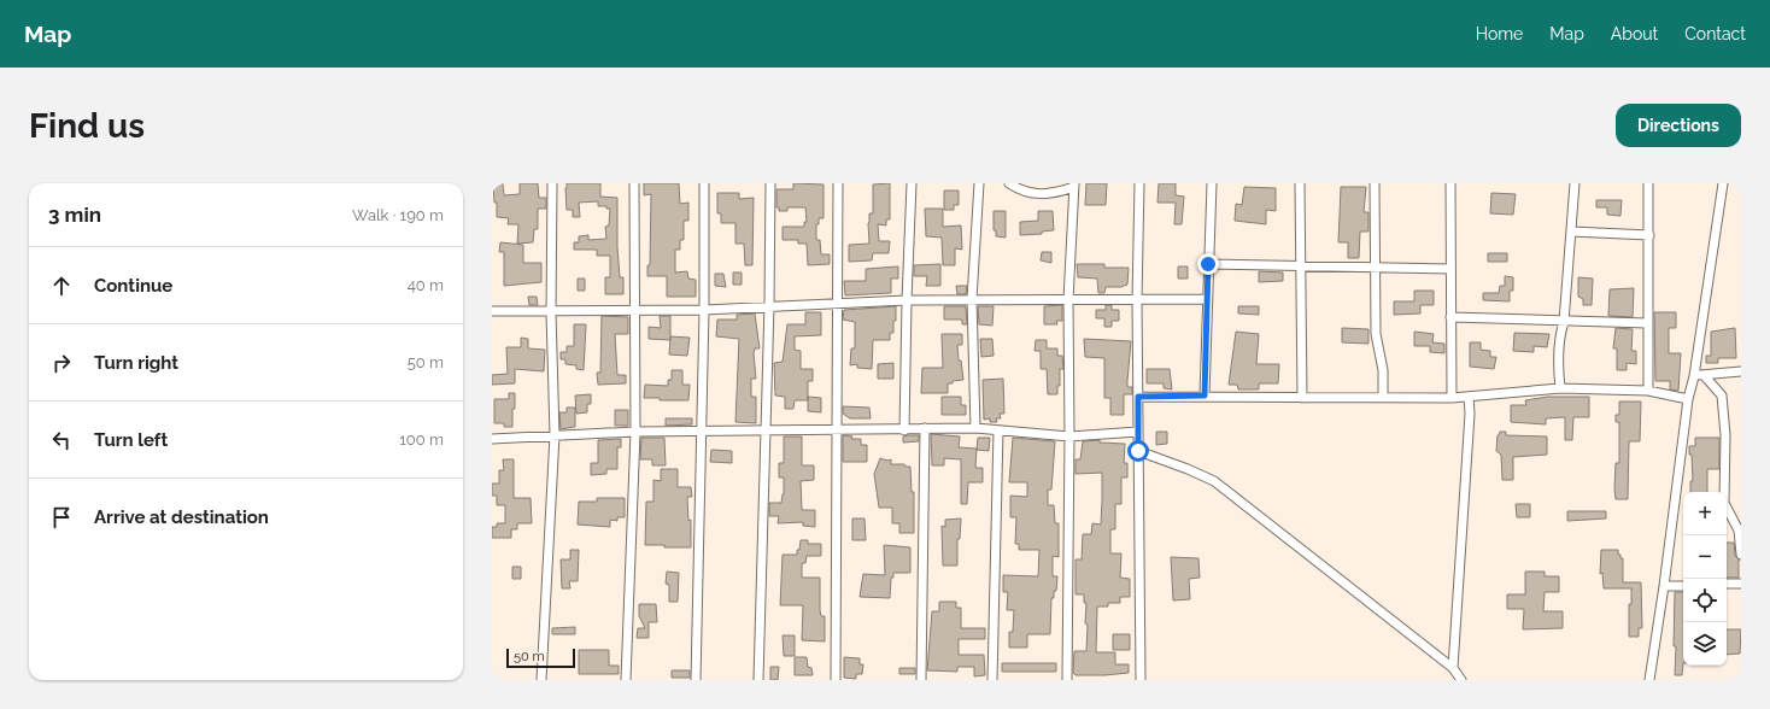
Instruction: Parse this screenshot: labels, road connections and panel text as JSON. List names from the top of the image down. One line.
{"scale_bar":"50 m","page":{"header":"Map","nav":["Home","Map","About","Contact"],"buttons":"Directions","title":"Find us","heading":["3 min","Walk · 190 m"],"list":[["Continue","40 m"],["Turn right","50 m"],["Turn left","100 m"],"Arrive at destination"],"map_buttons":["+","−"],"scale":"50 m"}}
